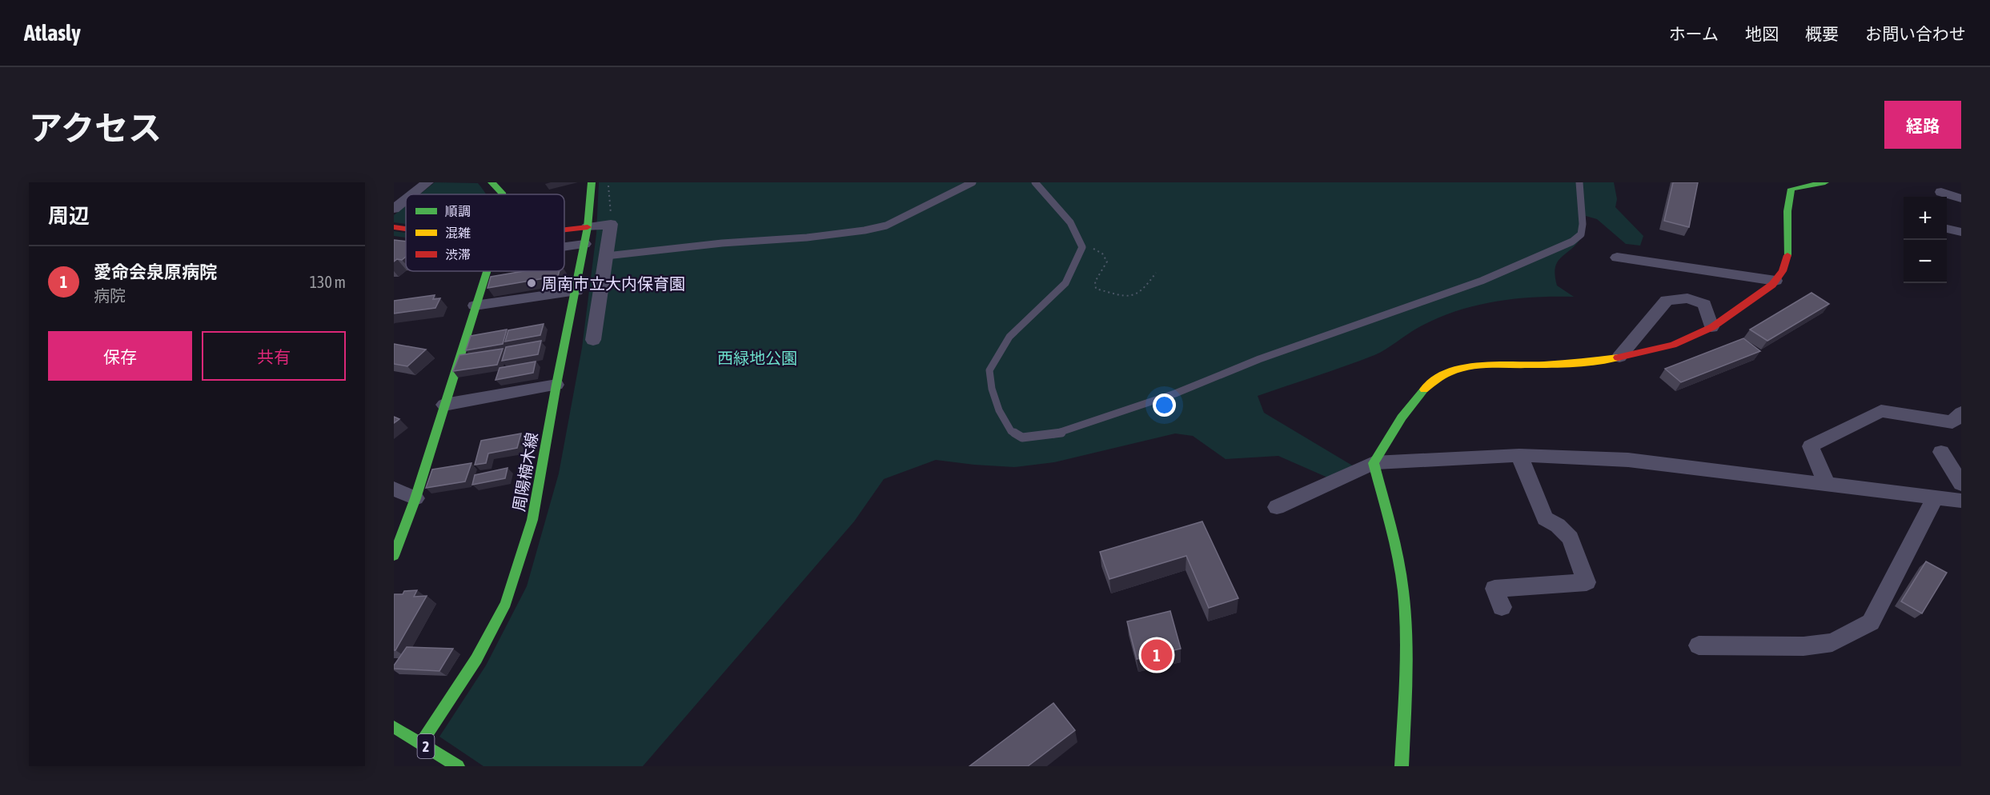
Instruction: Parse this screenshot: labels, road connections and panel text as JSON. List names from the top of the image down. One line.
{"streets":{"main road":["周陽楠木線","2"]},"crossings":[["周陽楠木線","2"]],"parks":["西緑地公園"],"places":["周南市立大内保育園"],"legend":["順調","混雑","渋滞"],"page":{"header":"Atlasly","nav":["ホーム","地図","概要","お問い合わせ"],"title":"アクセス","buttons":["経路",["保存","共有"]],"heading":"周辺","map_buttons":["+","−"],"list":[{"mark":"1","name":"愛命会泉原病院","note":"病院","value":"130 m"}],"pins":"1"}}
